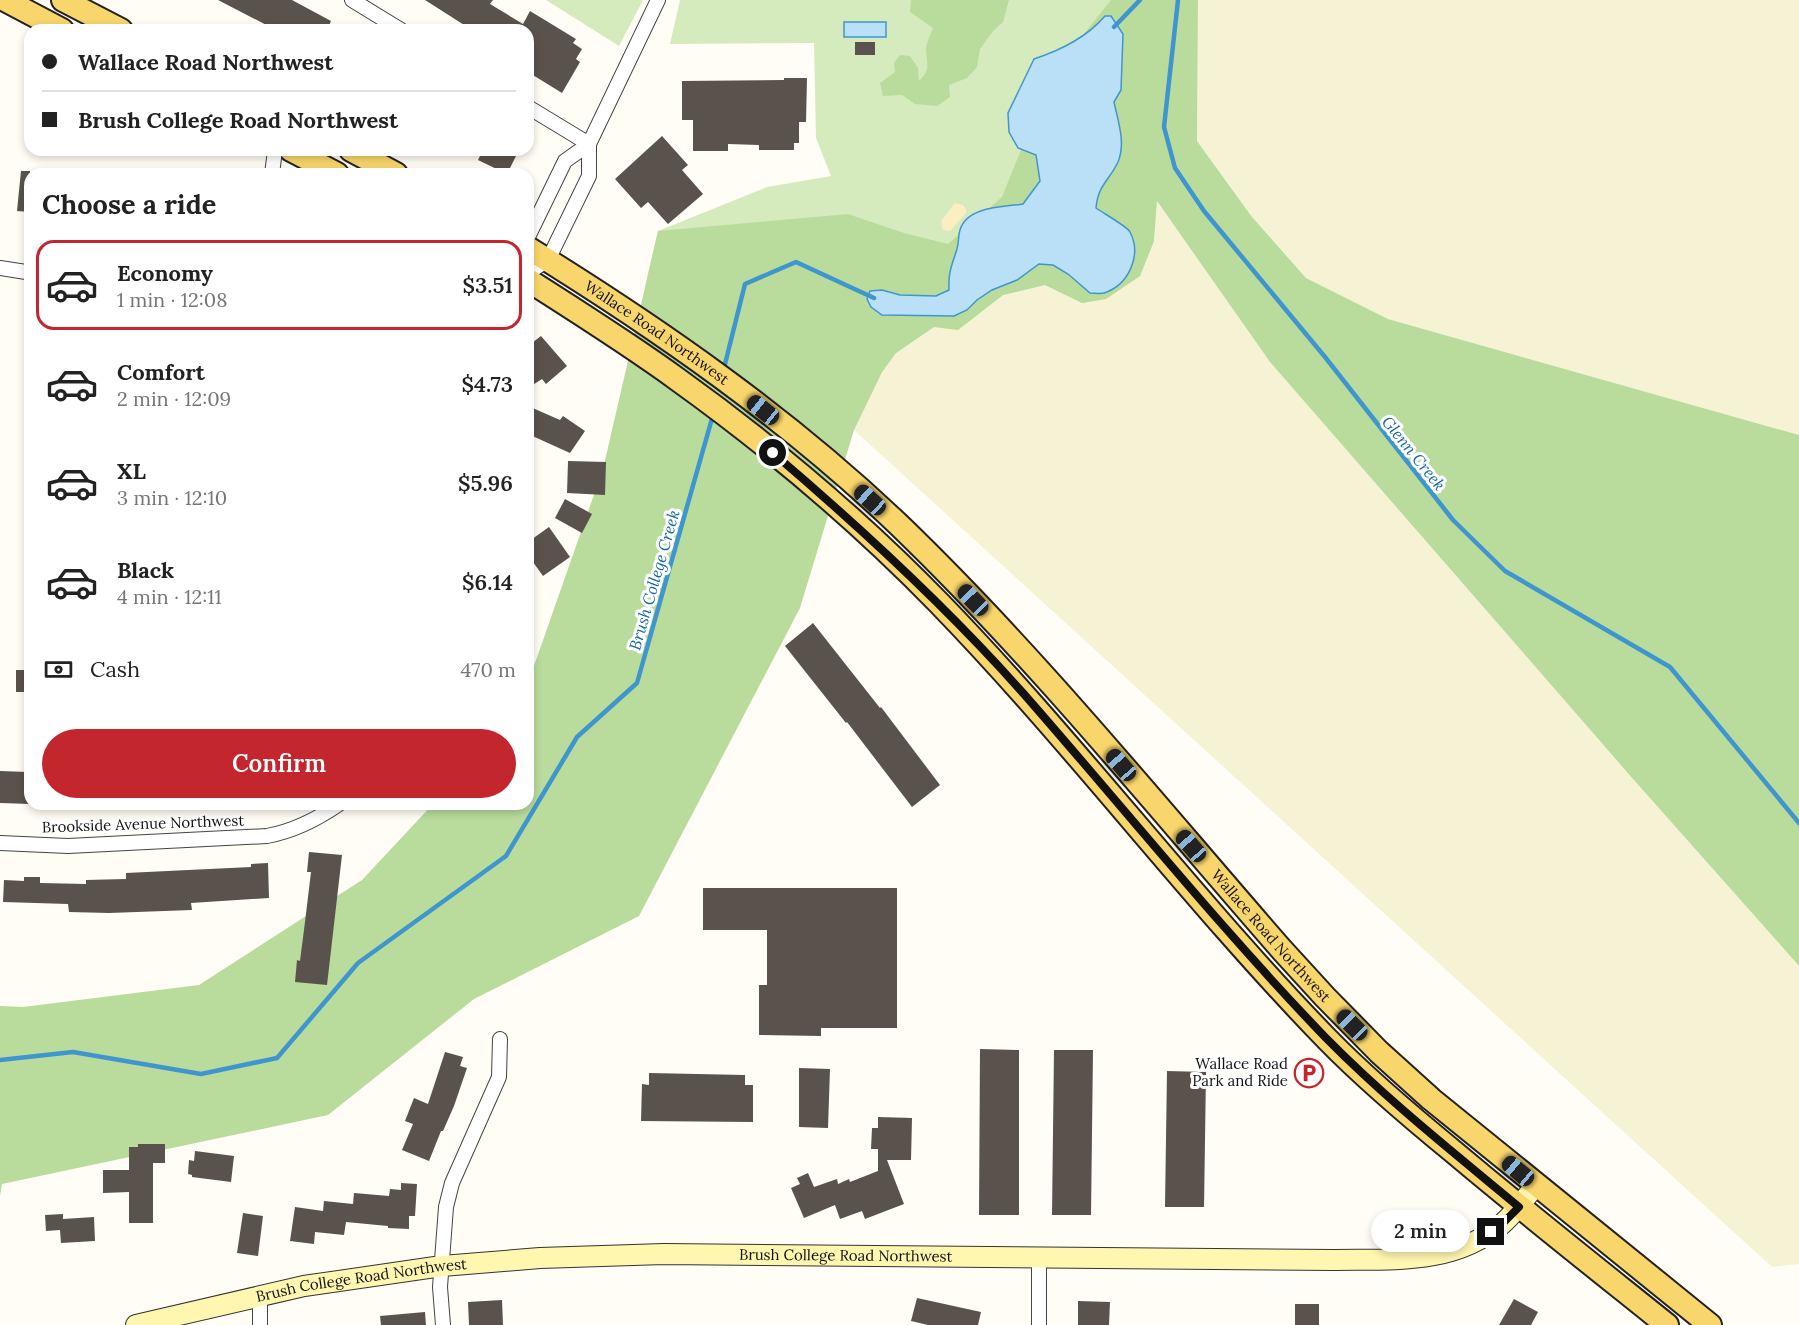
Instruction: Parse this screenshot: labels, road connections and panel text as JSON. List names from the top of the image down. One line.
{"streets":{"main road":["Wallace Road Northwest"],"street":["Brookside Avenue Northwest","Brush College Road Northwest"]},"crossings":[["Wallace Road Northwest","Brush College Road Northwest"]],"water":["Glenn Creek","Brush College Creek"],"places":{"parking":["Wallace Road Park and Ride"]},"page":{"banner":["Wallace Road Northwest","Brush College Road Northwest"],"heading":"Choose a ride","list":[{"name":"Economy","note":"1 min · 12:08","value":"$3.51"},{"name":"Comfort","note":"2 min · 12:09","value":"$4.73"},{"name":"XL","note":"3 min · 12:10","value":"$5.96"},{"name":"Black","note":"4 min · 12:11","value":"$6.14"}],"pay":["Cash","470 m"],"buttons":"Confirm","bubble":"2 min"}}
